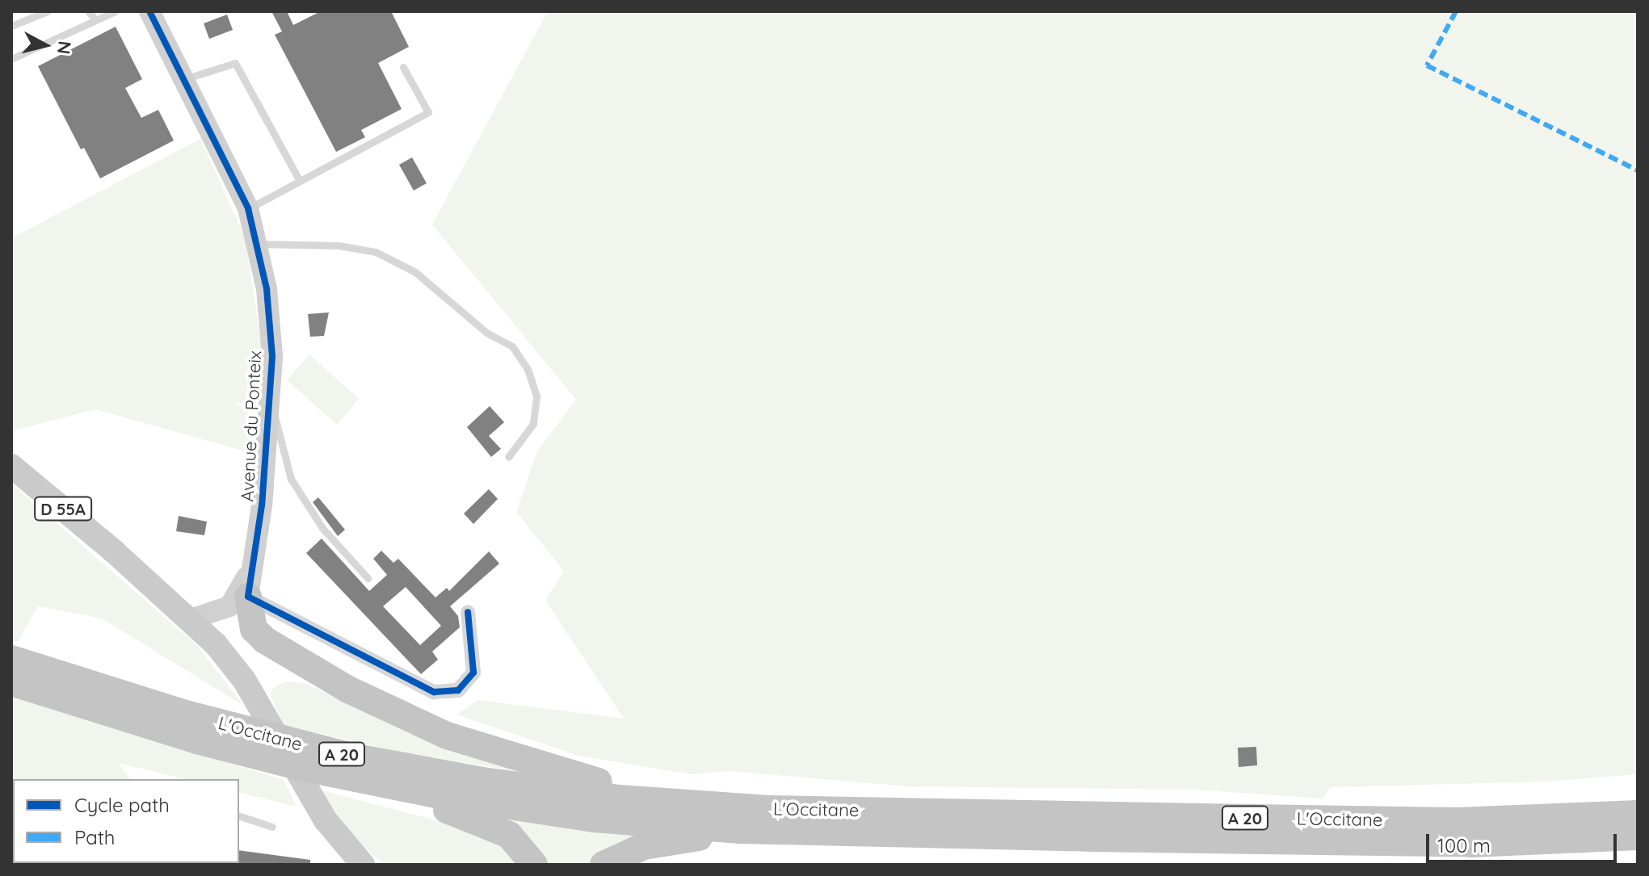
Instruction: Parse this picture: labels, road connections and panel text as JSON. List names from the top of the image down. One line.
{"streets":{"highway":["L'Occitane","A 20"],"main road":["D 55A"],"street":["Avenue du Ponteix"]},"legend":["Cycle path","Path"],"scale_bar":"100 m","north":"right"}
